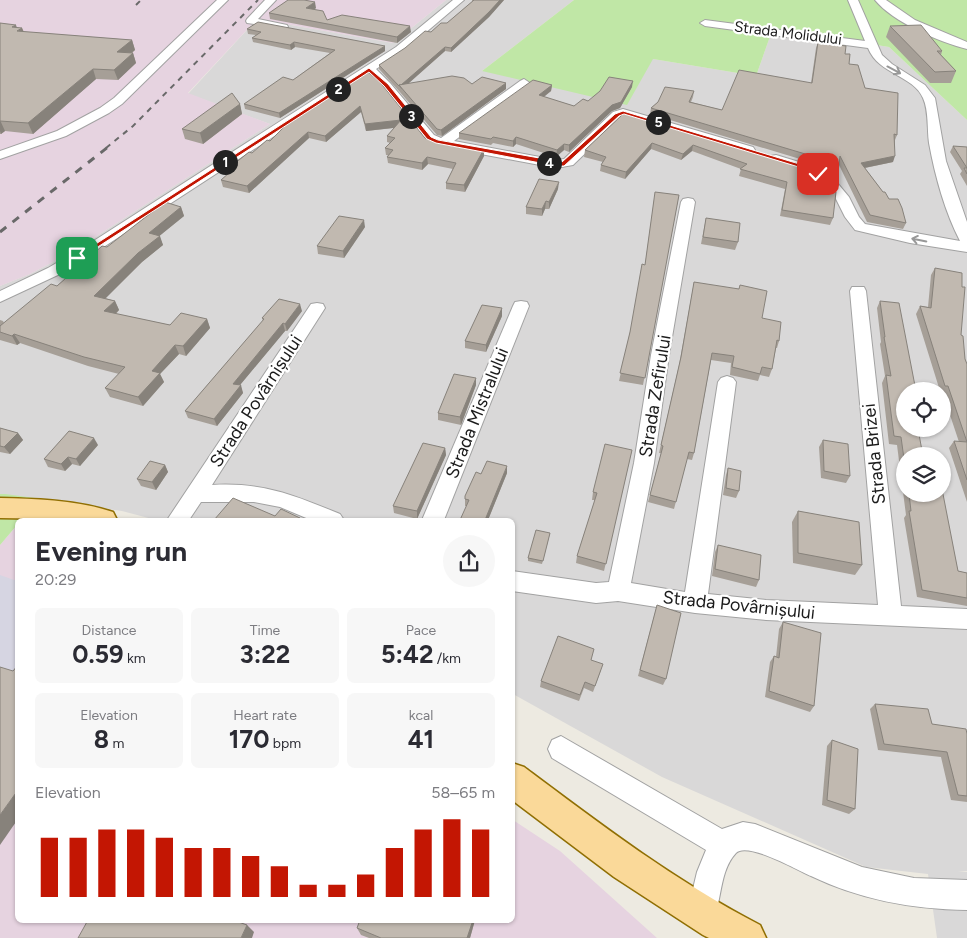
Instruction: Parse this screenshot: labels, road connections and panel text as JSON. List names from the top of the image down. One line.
{"streets":{"street":["Strada Molidului","Strada Zefirului","Strada Povârnișului","Strada Mistralului","Strada Brizei"]},"crossings":[["Strada Zefirului","Strada Povârnișului"],["Strada Povârnișului","Strada Brizei"]],"page":{"pins":["2","3","5","1","4"],"heading":["Evening run","20:29"],"stats":[["Distance","0.59 km"],["Time","3:22"],["Pace","5:42 /km"],["Elevation","8 m"],["Heart rate","170 bpm"],["kcal","41"]],"chart":["Elevation","58–65 m"]}}
